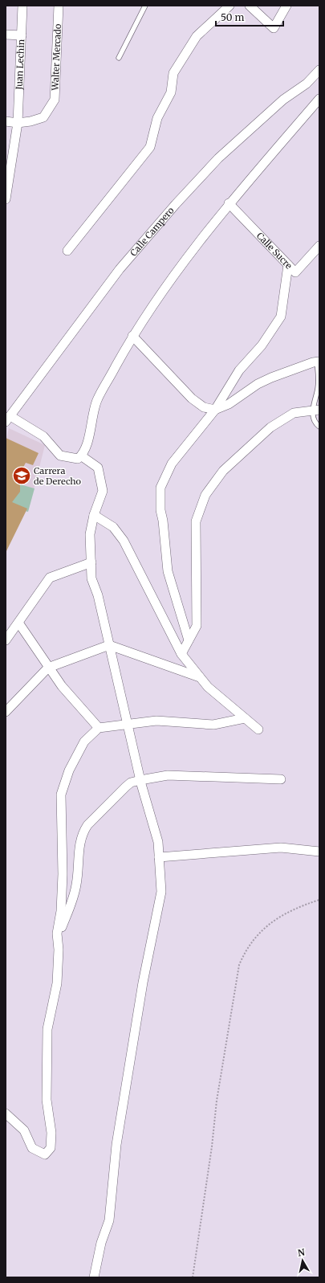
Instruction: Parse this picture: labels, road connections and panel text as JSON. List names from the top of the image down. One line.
{"streets":{"street":["Walter Mercado","Juan Lechin","Calle Campero","Calle Sucre"]},"crossings":[["Walter Mercado","Juan Lechin"]],"places":{"school or university":["Carrera de Derecho"]},"scale_bar":"50 m","north":"top"}
